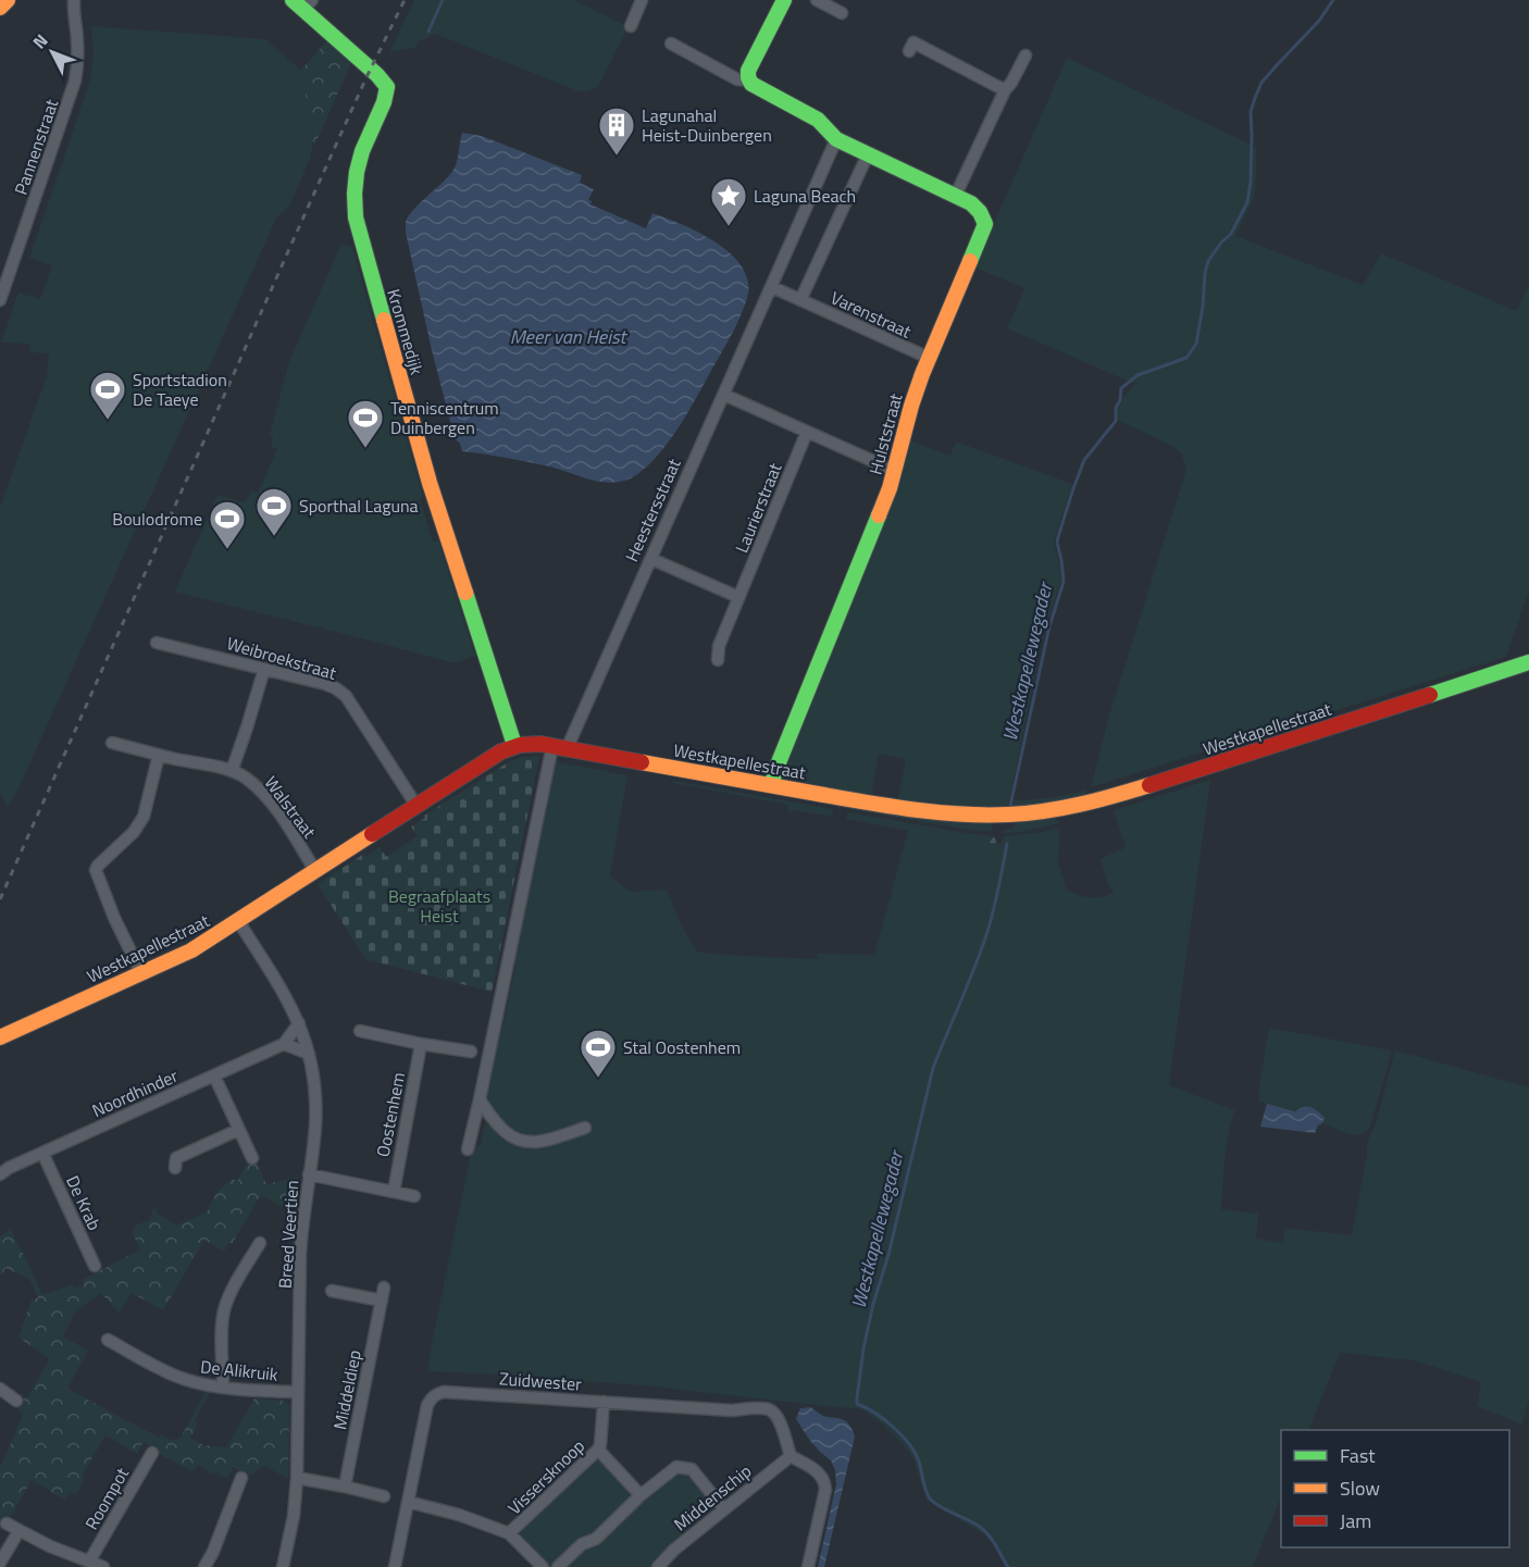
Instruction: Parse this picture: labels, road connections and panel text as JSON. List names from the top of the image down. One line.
{"streets":{"street":["Pannenstraat","Varenstraat","Krommedijk","Hulststraat","Laurierstraat","Heestersstraat","Weibroekstraat","Westkapellestraat","Walstraat","Noordhinder","Oostenhem","De Krab","Breed Veertien","De Alikruik","Zuidwester","Middeldiep","Vissersknoop","Middenschip","Roompot"]},"crossings":[["Varenstraat","Hulststraat"],["Krommedijk","Westkapellestraat"],["Hulststraat","Westkapellestraat"],["Heestersstraat","Westkapellestraat"],["Weibroekstraat","Westkapellestraat"],["Westkapellestraat","Walstraat"],["Westkapellestraat","Breed Veertien"],["Noordhinder","De Krab"],["Noordhinder","Breed Veertien"],["Breed Veertien","De Alikruik"],["Zuidwester","Vissersknoop"],["Zuidwester","Middenschip"]],"water":["Meer van Heist","Westkapellewegader"],"parks":["Begraafplaats Heist"],"places":{"building":["Lagunahal Heist-Duinbergen"],"place":["Laguna Beach"],"sports":["Sportstadion De Taeye","Tenniscentrum Duinbergen","Sporthal Laguna","Boulodrome","Stal Oostenhem"]},"legend":["Fast","Slow","Jam"],"north":"top left"}
